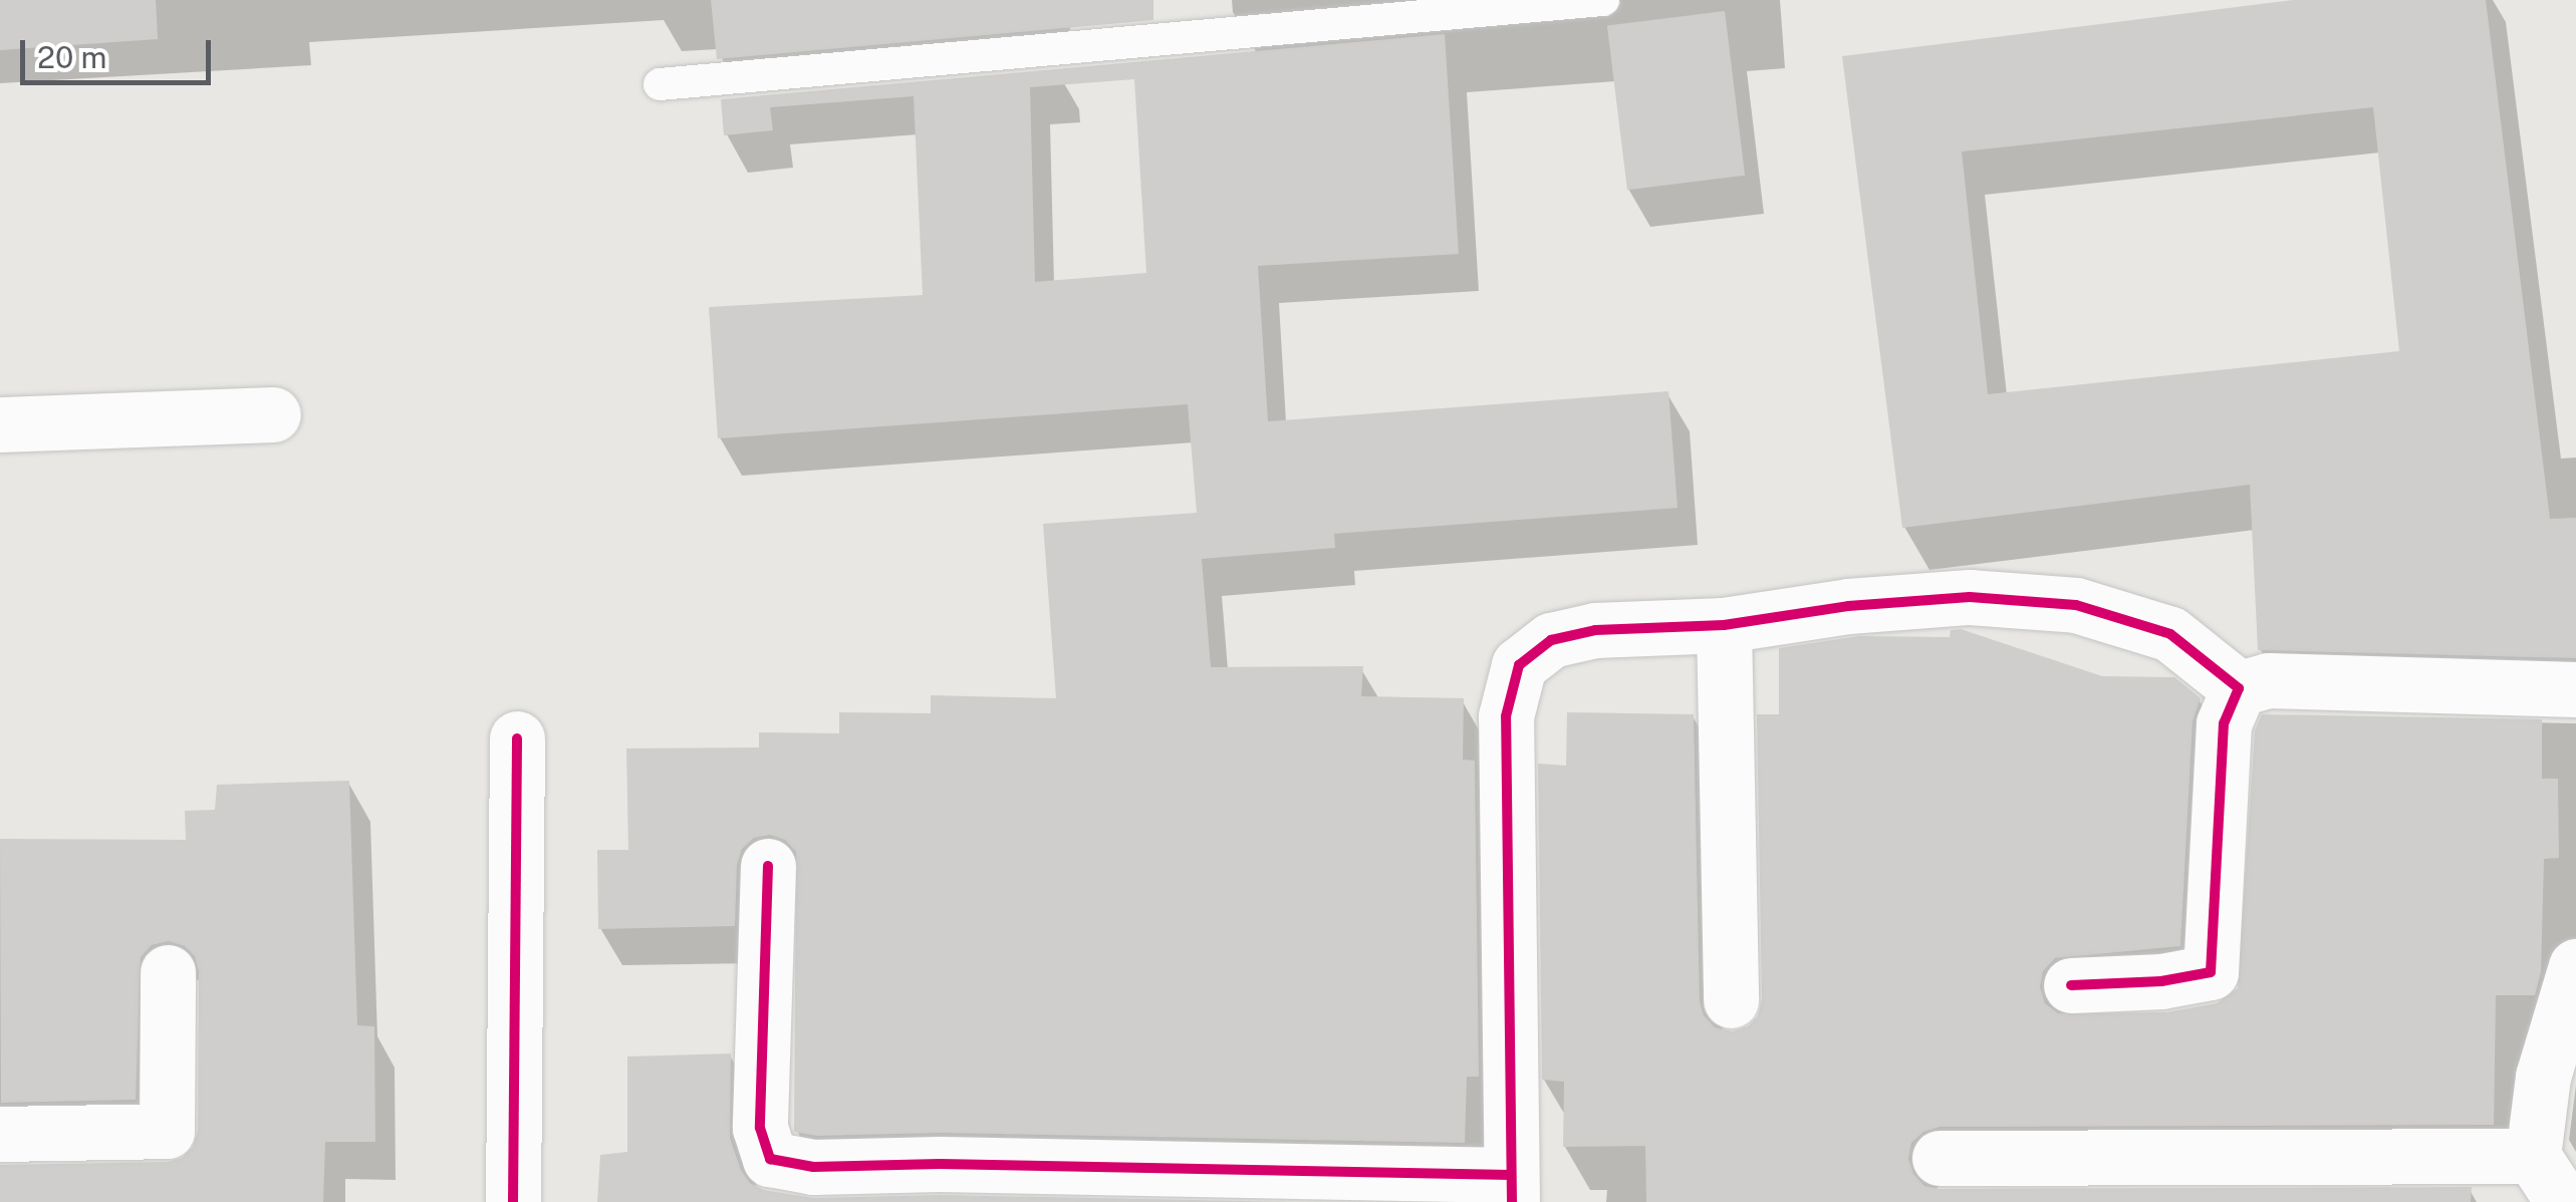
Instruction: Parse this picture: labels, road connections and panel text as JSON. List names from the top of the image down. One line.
{"scale_bar":"20 m"}
